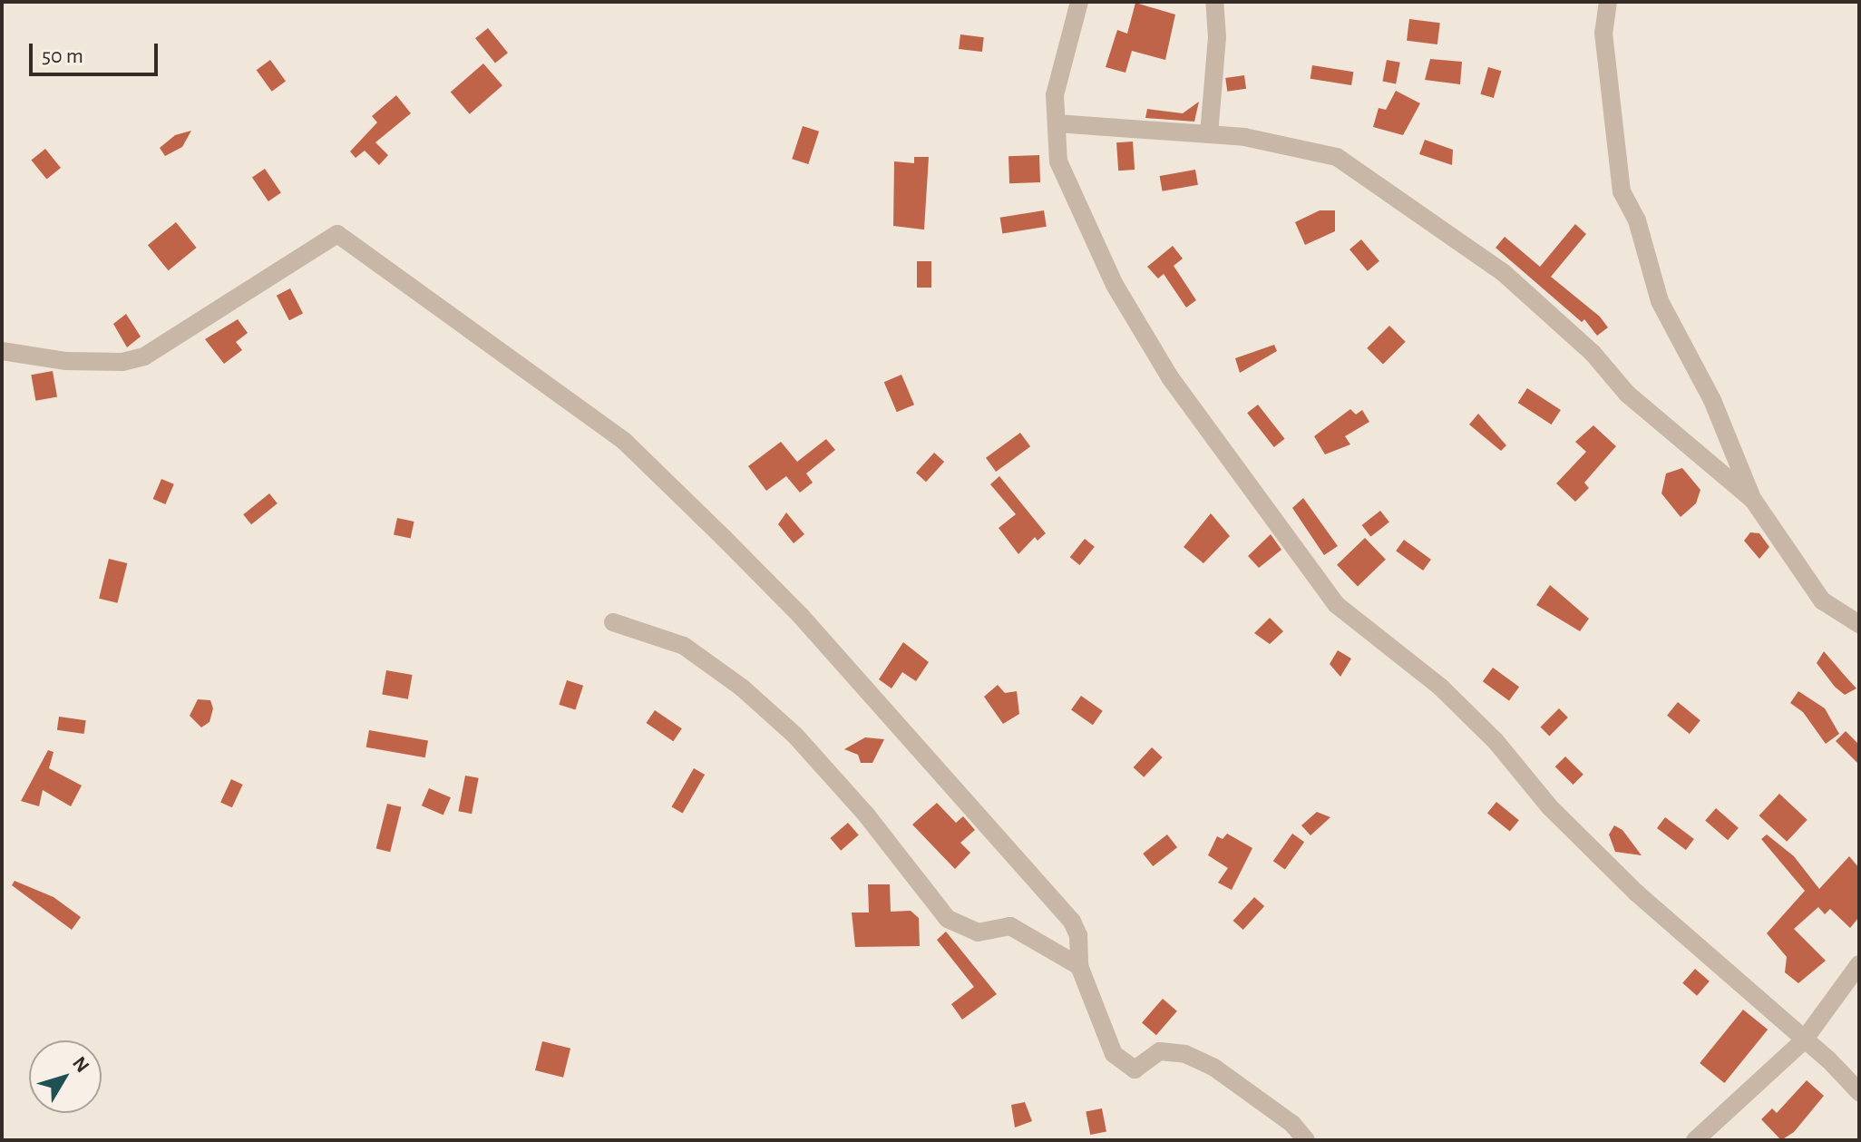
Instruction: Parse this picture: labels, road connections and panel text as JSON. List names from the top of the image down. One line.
{"scale_bar":"50 m","north":"top right"}
